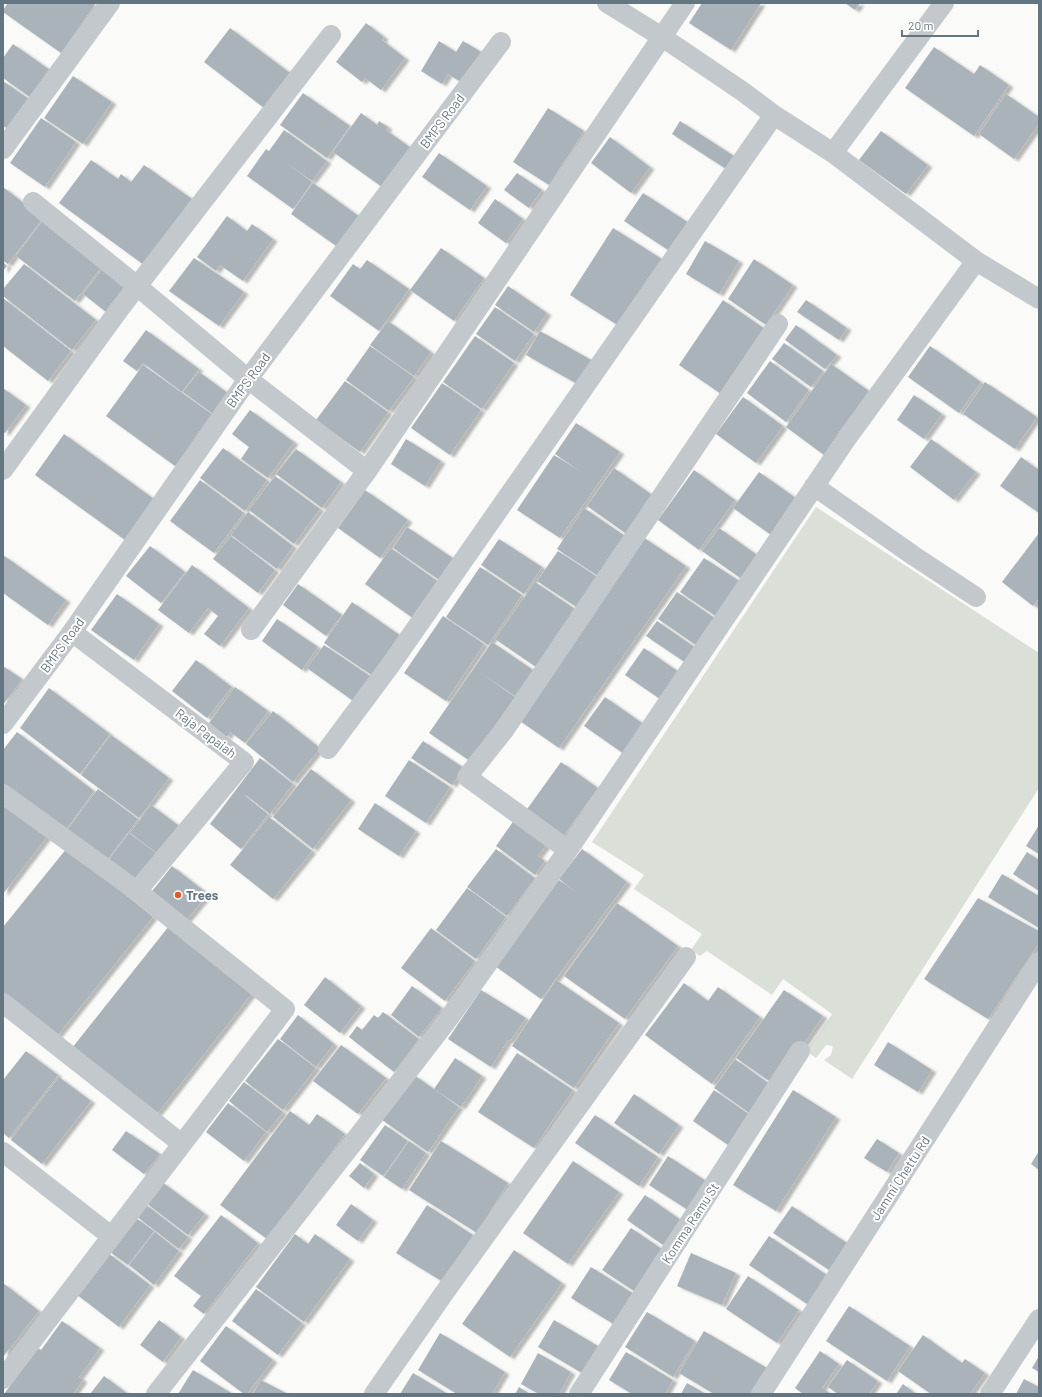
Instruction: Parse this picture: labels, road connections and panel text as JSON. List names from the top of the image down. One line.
{"streets":{"street":["BMPS Road","Raja Papaiah","Jammi Chettu Rd","Komma Ramu St"]},"crossings":[["BMPS Road","Raja Papaiah"]],"places":["Trees"],"scale_bar":"20 m"}
